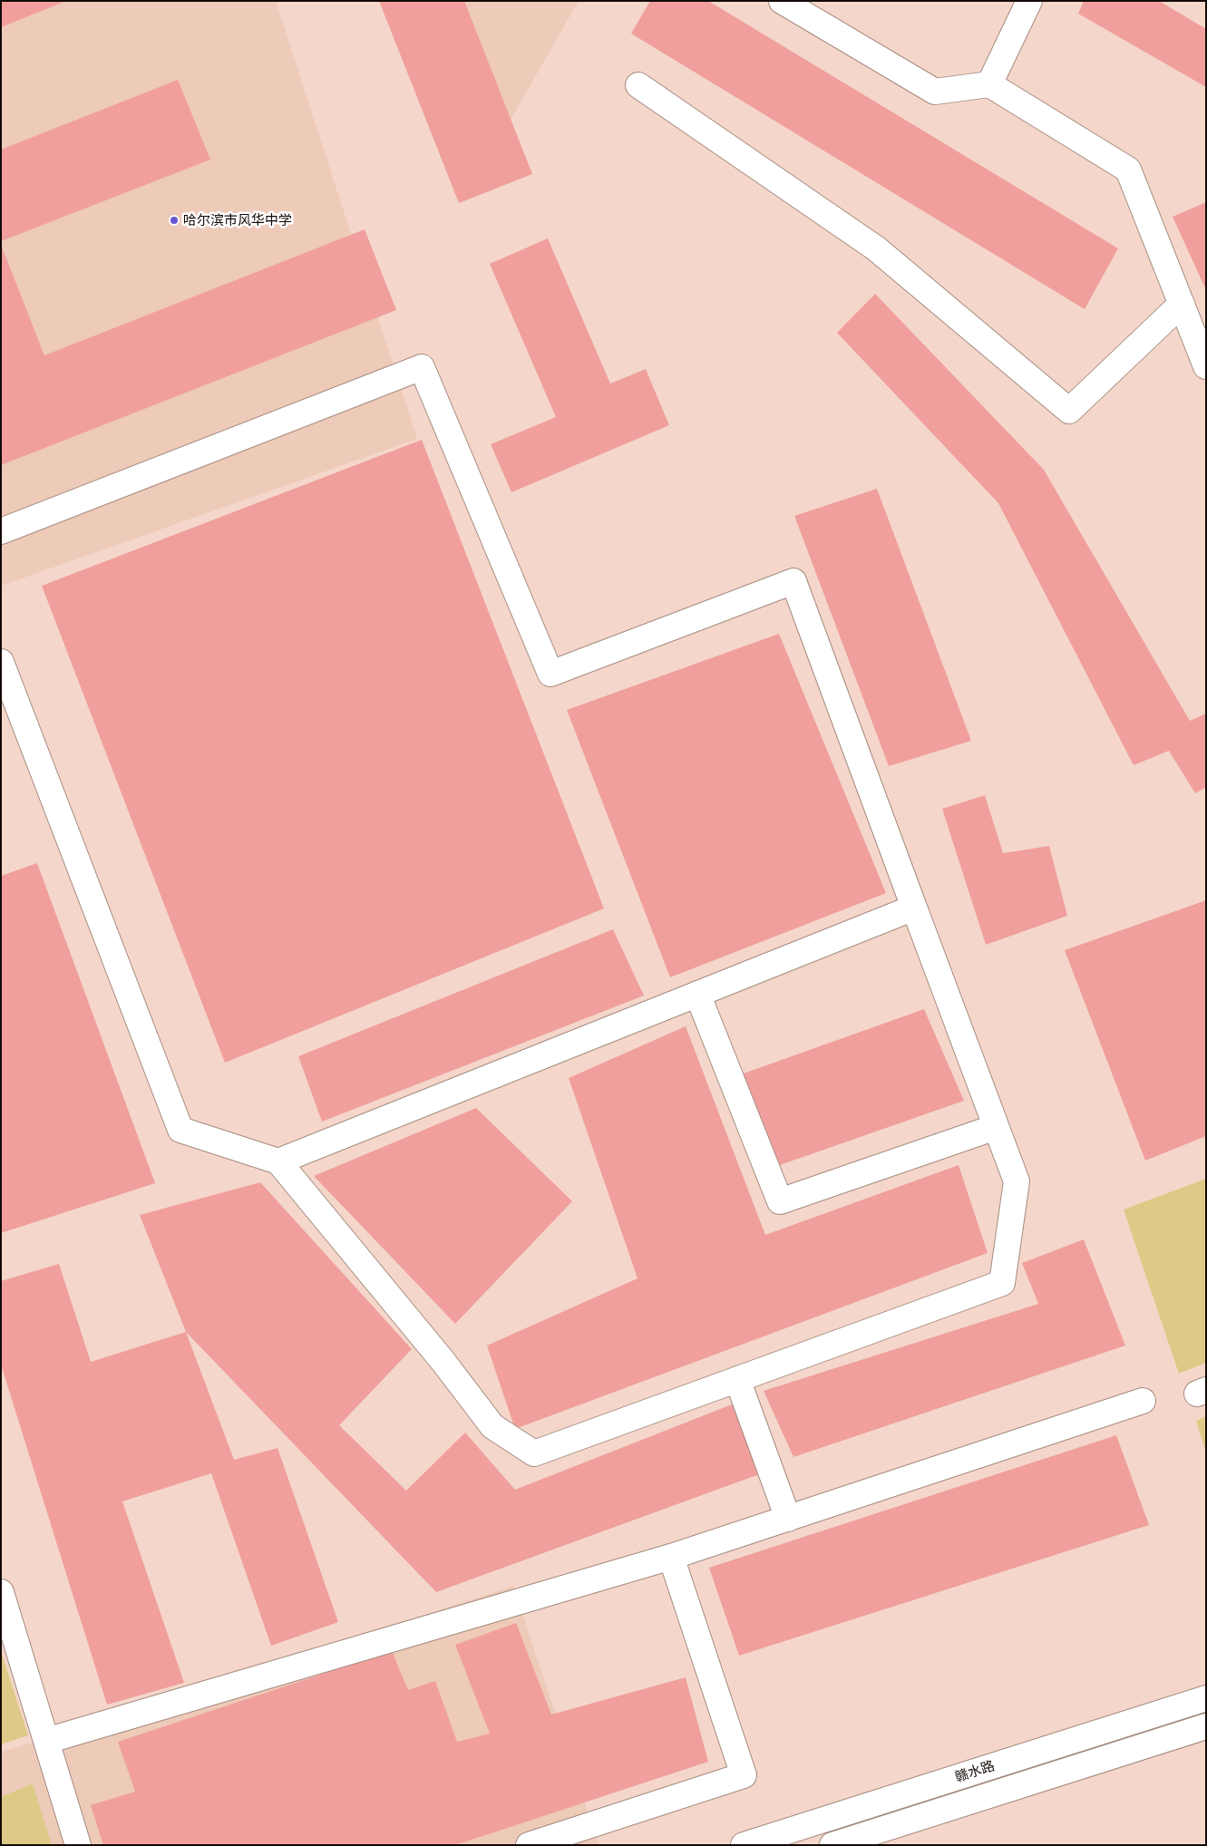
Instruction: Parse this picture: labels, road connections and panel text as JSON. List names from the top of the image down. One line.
{"streets":{"main road":["赣水路"]},"places":["哈尔滨市风华中学"]}
